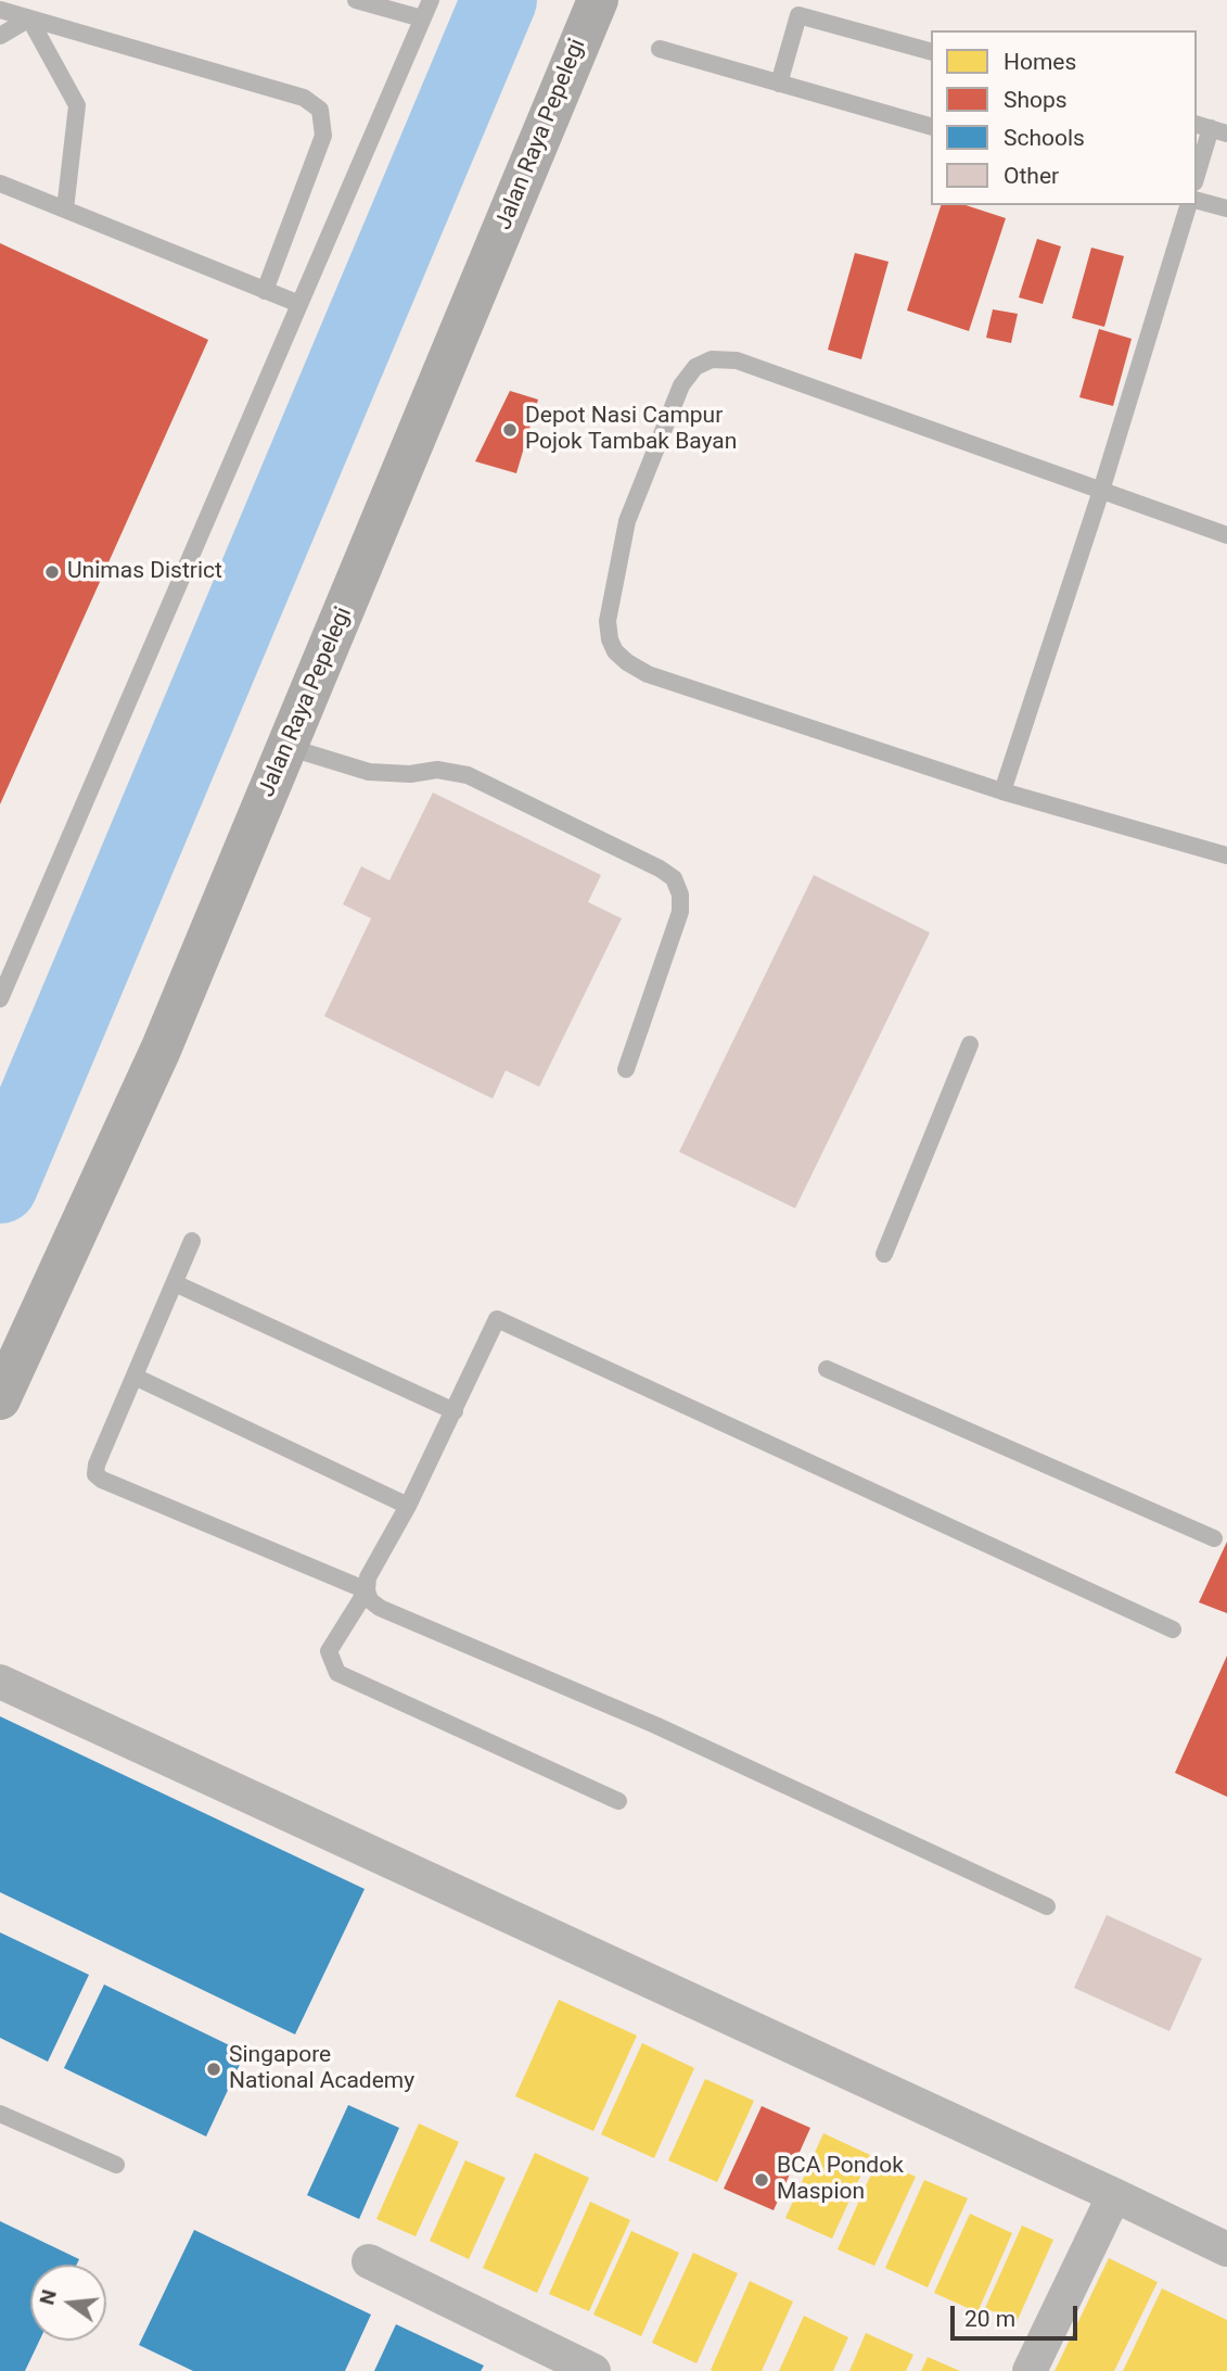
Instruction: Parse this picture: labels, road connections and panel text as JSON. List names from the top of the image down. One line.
{"streets":{"street":["Jalan Raya Pepelegi"]},"places":["Depot Nasi Campur Pojok Tambak Bayan","Unimas District","Singapore National Academy","BCA Pondok Maspion"],"legend":["Homes","Shops","Schools","Other"],"scale_bar":"20 m","north":"left"}
